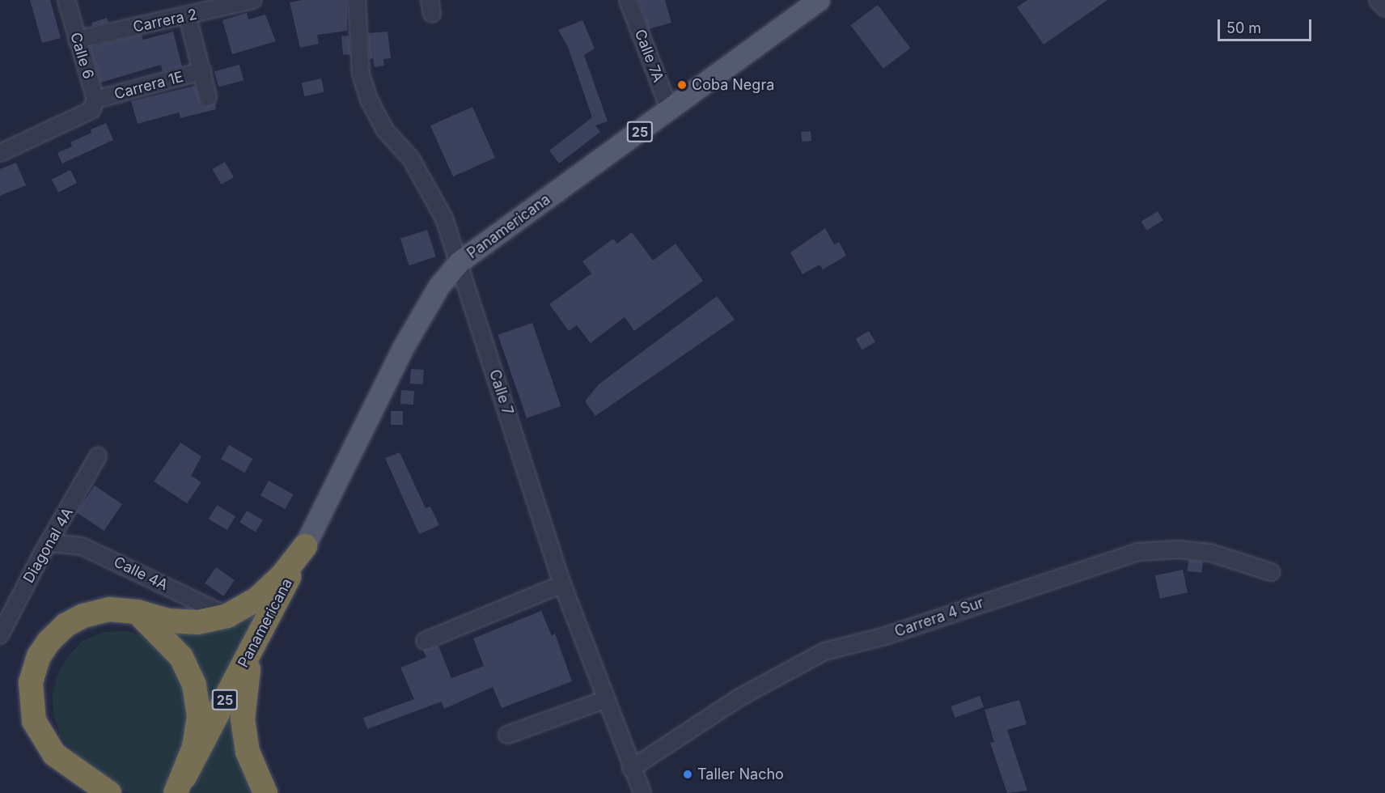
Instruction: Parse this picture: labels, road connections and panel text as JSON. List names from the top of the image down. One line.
{"streets":{"highway":["25","Panamericana"],"street":["Carrera 2","Calle 6","Calle 7A","Carrera 1E","Calle 7","Diagonal 4A","Calle 4A","Carrera 4 Sur"]},"crossings":[["Carrera 2","Calle 6"],["Calle 6","Carrera 1E"],["Calle 7A","Panamericana"],["Panamericana","Calle 7"],["Panamericana","Calle 4A"],["Calle 7","Carrera 4 Sur"],["Diagonal 4A","Calle 4A"]],"places":["Coba Negra","Taller Nacho"],"scale_bar":"50 m"}
